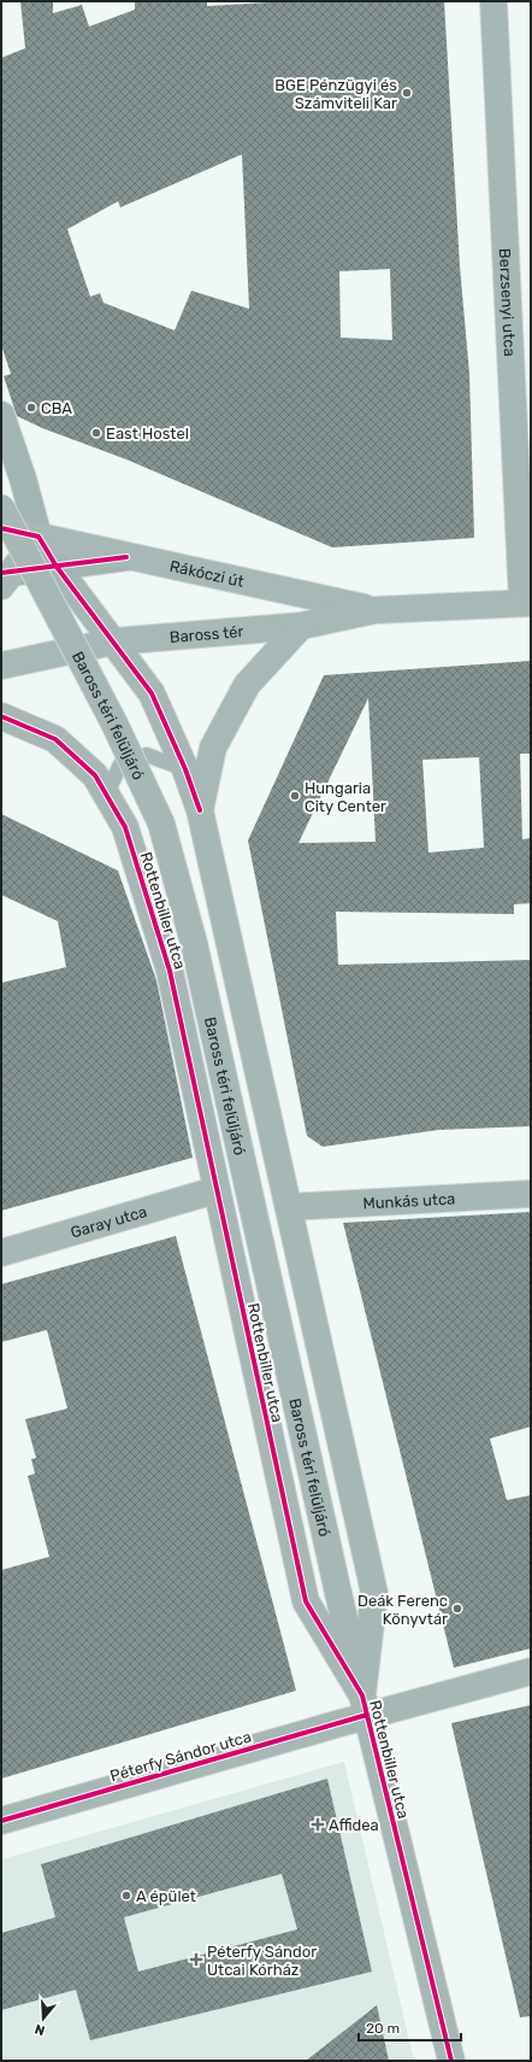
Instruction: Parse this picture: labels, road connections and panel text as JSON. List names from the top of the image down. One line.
{"streets":{"main road":["Rákóczi út","Baross tér"],"street":["Berzsenyi utca","Baross téri felüljáró","Rottenbiller utca","Munkás utca","Garay utca","Péterfy Sándor utca"]},"crossings":[["Berzsenyi utca","Rákóczi út"],["Rákóczi út","Baross tér"],["Baross tér","Rottenbiller utca"],["Baross téri felüljáró","Rottenbiller utca"],["Baross téri felüljáró","Péterfy Sándor utca"],["Rottenbiller utca","Munkás utca"],["Rottenbiller utca","Garay utca"],["Rottenbiller utca","Péterfy Sándor utca"]],"places":{"other":["BGE Pénzügyi és Számviteli Kar","CBA","East Hostel","Hungaria City Center","Deák Ferenc Könyvtár","A épület"],"health":["Affidea","Péterfy Sándor Utcai Kórház"]},"scale_bar":"20 m","north":"bottom"}
